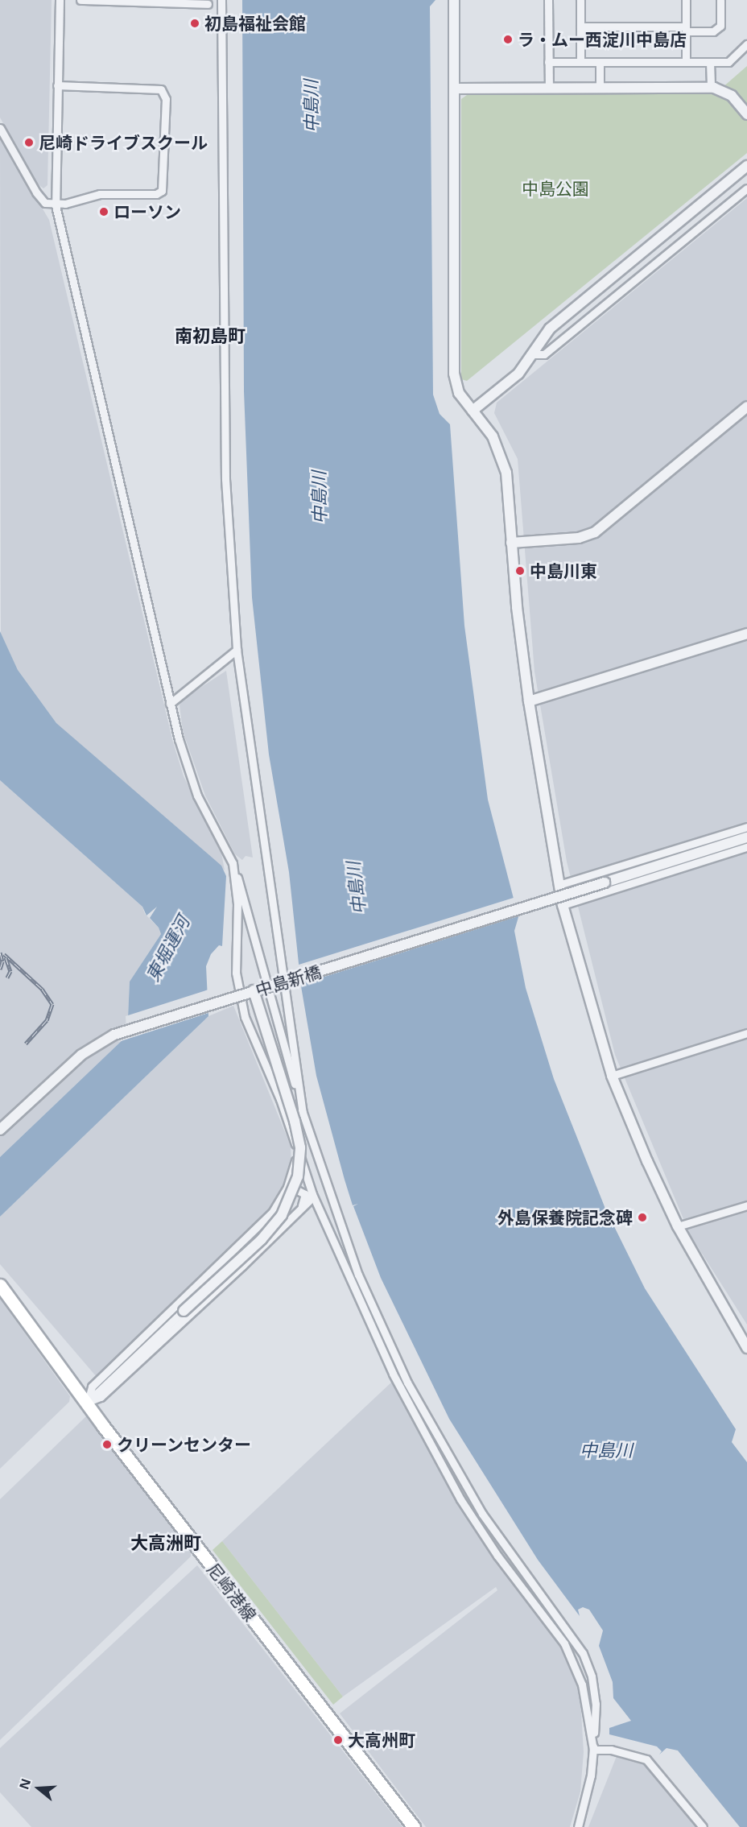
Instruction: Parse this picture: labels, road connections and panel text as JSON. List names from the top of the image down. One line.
{"streets":{"main road":["尼崎港線"],"street":["中島新橋"]},"districts":["南初島町","大高洲町"],"water":["中島川","東堀運河"],"parks":["中島公園"],"places":["初島福祉会館","ラ・ムー西淀川中島店","尼崎ドライブスクール","ローソン","中島川東","外島保養院記念碑","クリーンセンター","大高州町"],"north":"left"}
